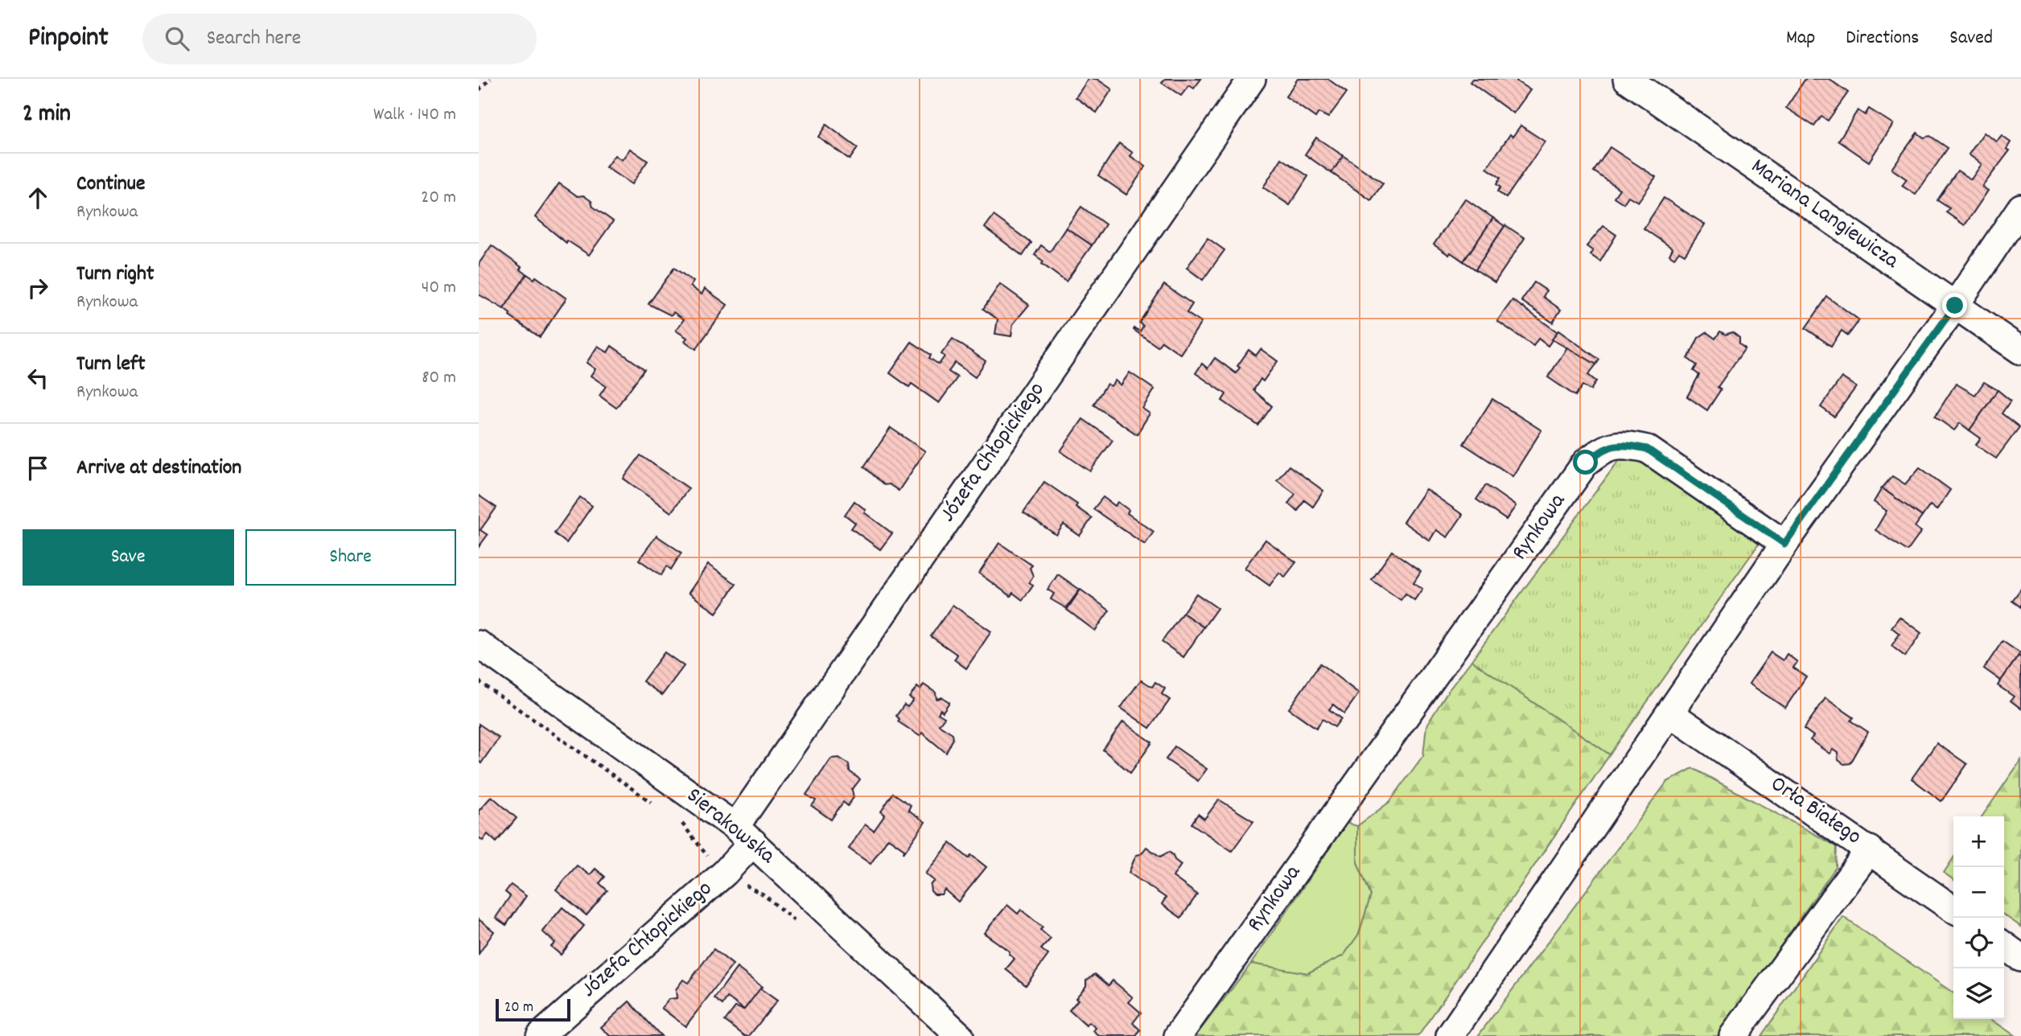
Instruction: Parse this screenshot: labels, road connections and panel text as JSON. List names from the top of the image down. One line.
{"streets":{"street":["Mariana Langiewicza","Józefa Chłopickiego","Rynkowa","Orła Białego","Sierakowska"]},"crossings":[["Józefa Chłopickiego","Sierakowska"]],"scale_bar":"20 m","page":{"header":"Pinpoint","search":"Search here","nav":["Map","Directions","Saved"],"heading":["2 min","Walk · 140 m"],"list":[["Continue","Rynkowa","20 m"],["Turn right","Rynkowa","40 m"],["Turn left","Rynkowa","80 m"],"Arrive at destination"],"buttons":["Save","Share"],"map_buttons":["+","−"],"scale":"20 m"}}
